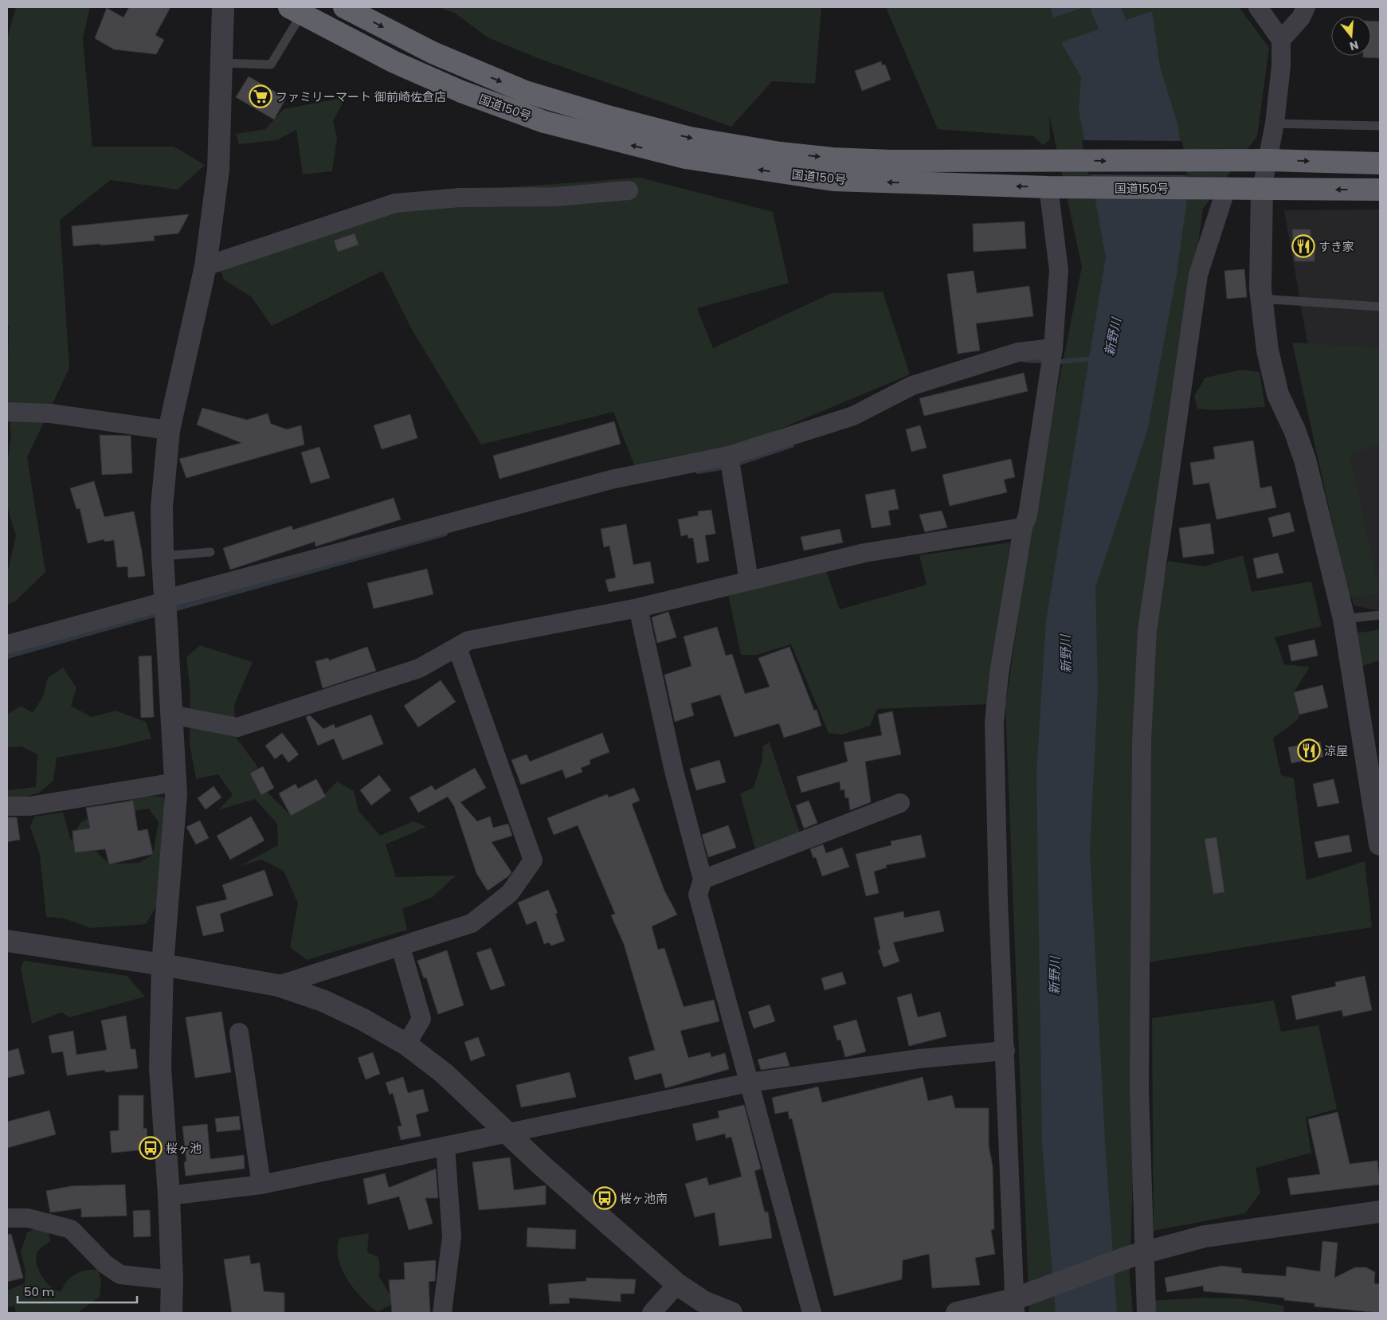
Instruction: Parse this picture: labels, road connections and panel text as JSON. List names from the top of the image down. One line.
{"streets":{"highway":["国道150号"]},"water":["新野川"],"places":{"supermarket":["ファミリーマート 御前崎佐倉店"],"restaurant":["すき家","涼屋"],"bus stop":["桜ヶ池","桜ヶ池南"]},"scale_bar":"50 m","north":"bottom"}
